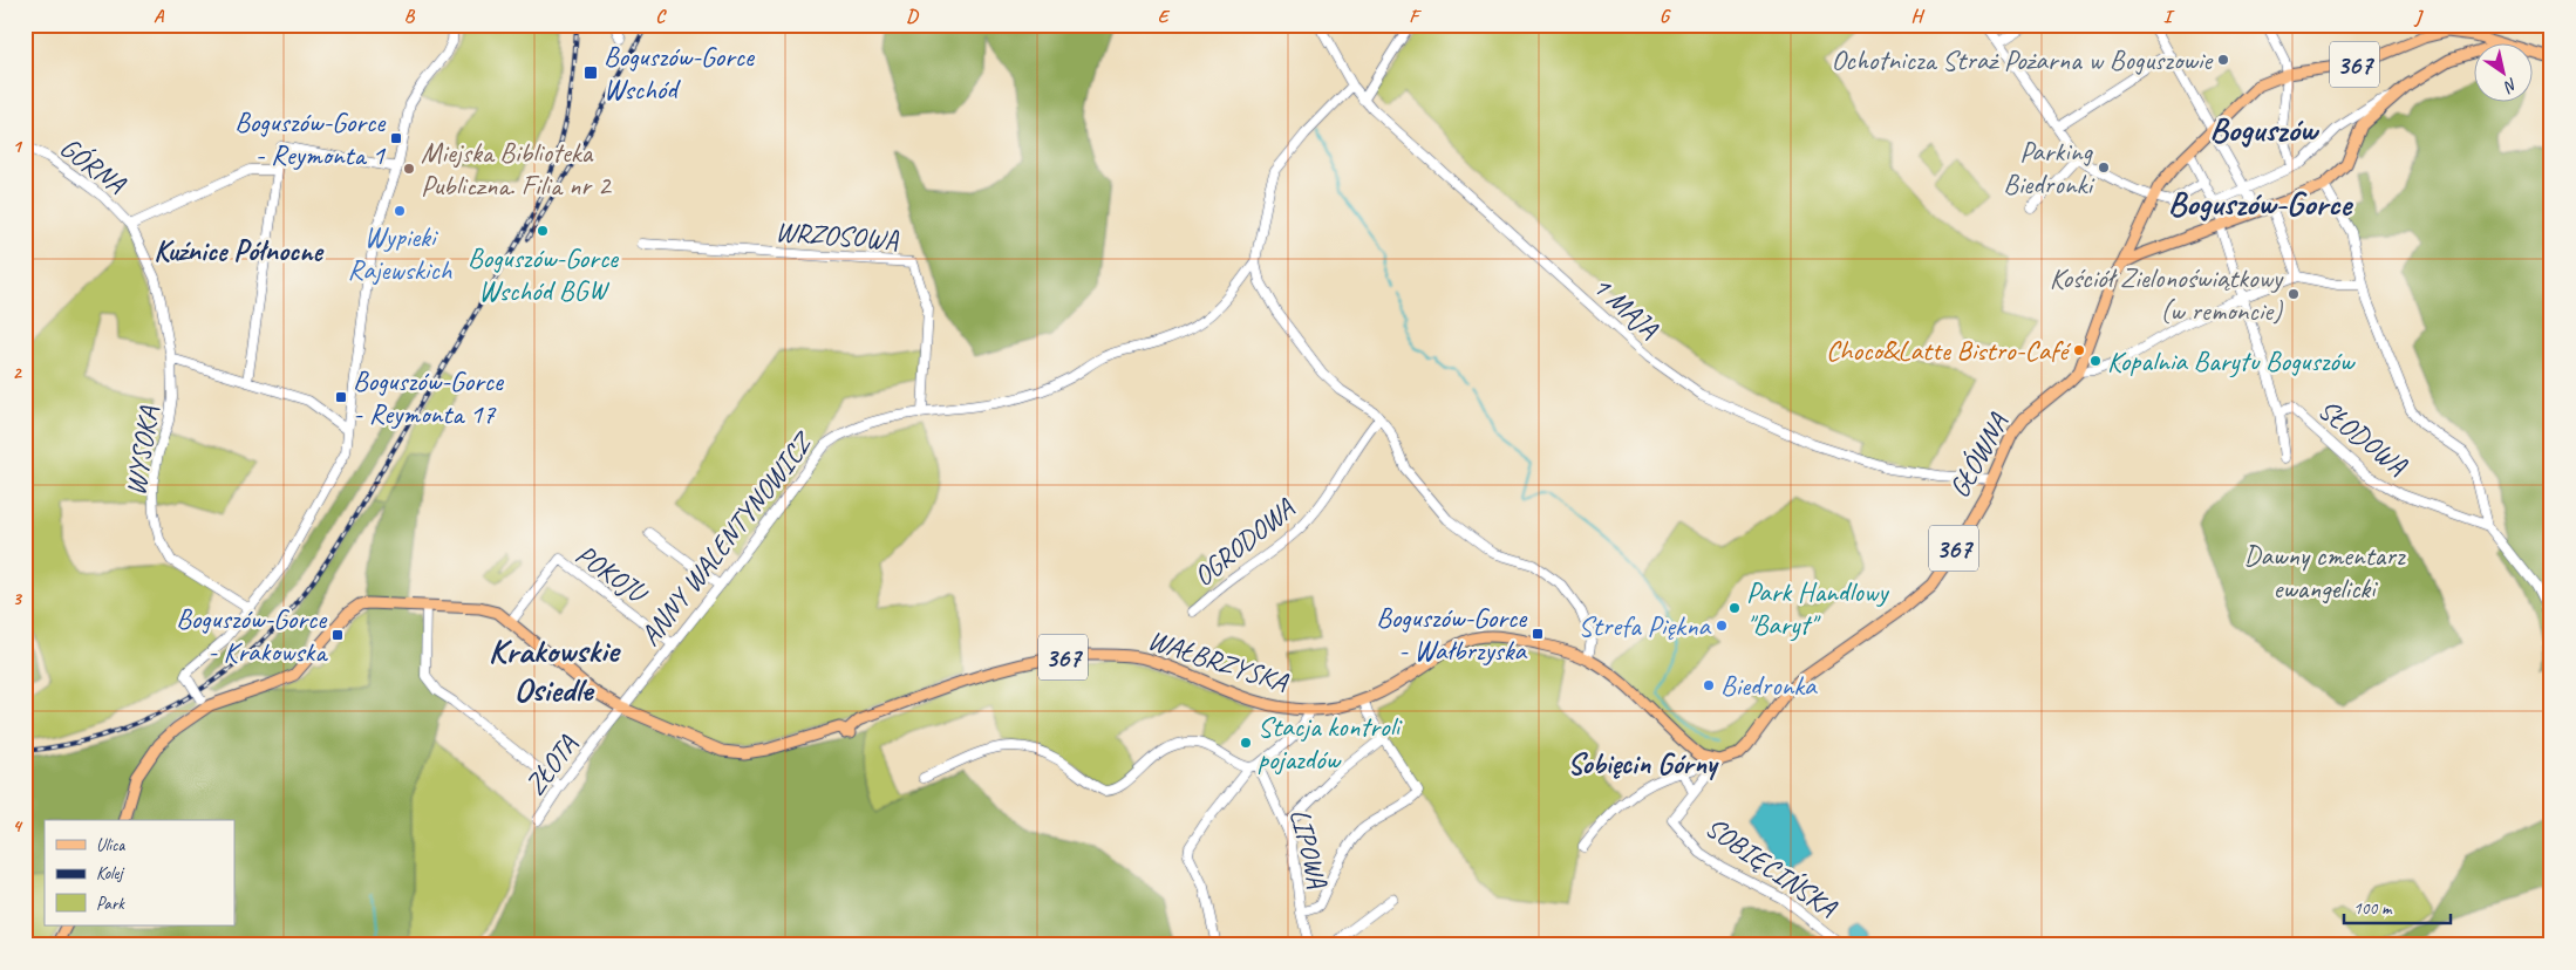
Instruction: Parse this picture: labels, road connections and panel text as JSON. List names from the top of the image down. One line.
{"streets":{"main road":["367","GŁÓWNA","WAŁBRZYSKA"],"street":["GÓRNA","WRZOSOWA","1 MAJA","SŁODOWA","WYSOKA","ANNY WALENTYNOWICZ","OGRODOWA","POKOJU","ZŁOTA","LIPOWA","SOBIĘCIŃSKA"]},"crossings":[["367","GŁÓWNA"],["GÓRNA","WYSOKA"],["WRZOSOWA","ANNY WALENTYNOWICZ"],["1 MAJA","GŁÓWNA"],["GŁÓWNA","WAŁBRZYSKA"],["GŁÓWNA","SOBIĘCIŃSKA"],["ANNY WALENTYNOWICZ","POKOJU"],["ANNY WALENTYNOWICZ","WAŁBRZYSKA"],["ANNY WALENTYNOWICZ","ZŁOTA"],["WAŁBRZYSKA","ZŁOTA"],["WAŁBRZYSKA","SOBIĘCIŃSKA"]],"districts":["Boguszów","Boguszów-Gorce","Kuźnice Północne","Krakowskie Osiedle","Sobięcin Górny"],"parks":["Dawny cmentarz ewangelicki"],"places":{"other":["Ochotnicza Straż Pożarna w Boguszowie","Parking Biedronki","Miejska Biblioteka Publiczna. Filia nr 2","Wypieki Rajewskich","Boguszów-Gorce Wschód BGW","Kościół Zielonoświątkowy (w remoncie)","Choco&Latte Bistro-Café","Kopalnia Barytu Boguszów","Park Handlowy \"Baryt\"","Strefa Piękna","Biedronka","Stacja kontroli pojazdów"],"transit":["Boguszów-Gorce Wschód","Boguszów-Gorce - Reymonta 1","Boguszów-Gorce - Reymonta 17","Boguszów-Gorce - Wałbrzyska","Boguszów-Gorce - Krakowska"]},"legend":["Ulica","Kolej","Park"],"scale_bar":"100 m","north":"bottom right","grid":{"columns":["A","B","C","D","E","F","G","H","I","J"],"rows":["1","2","3","4"]}}
